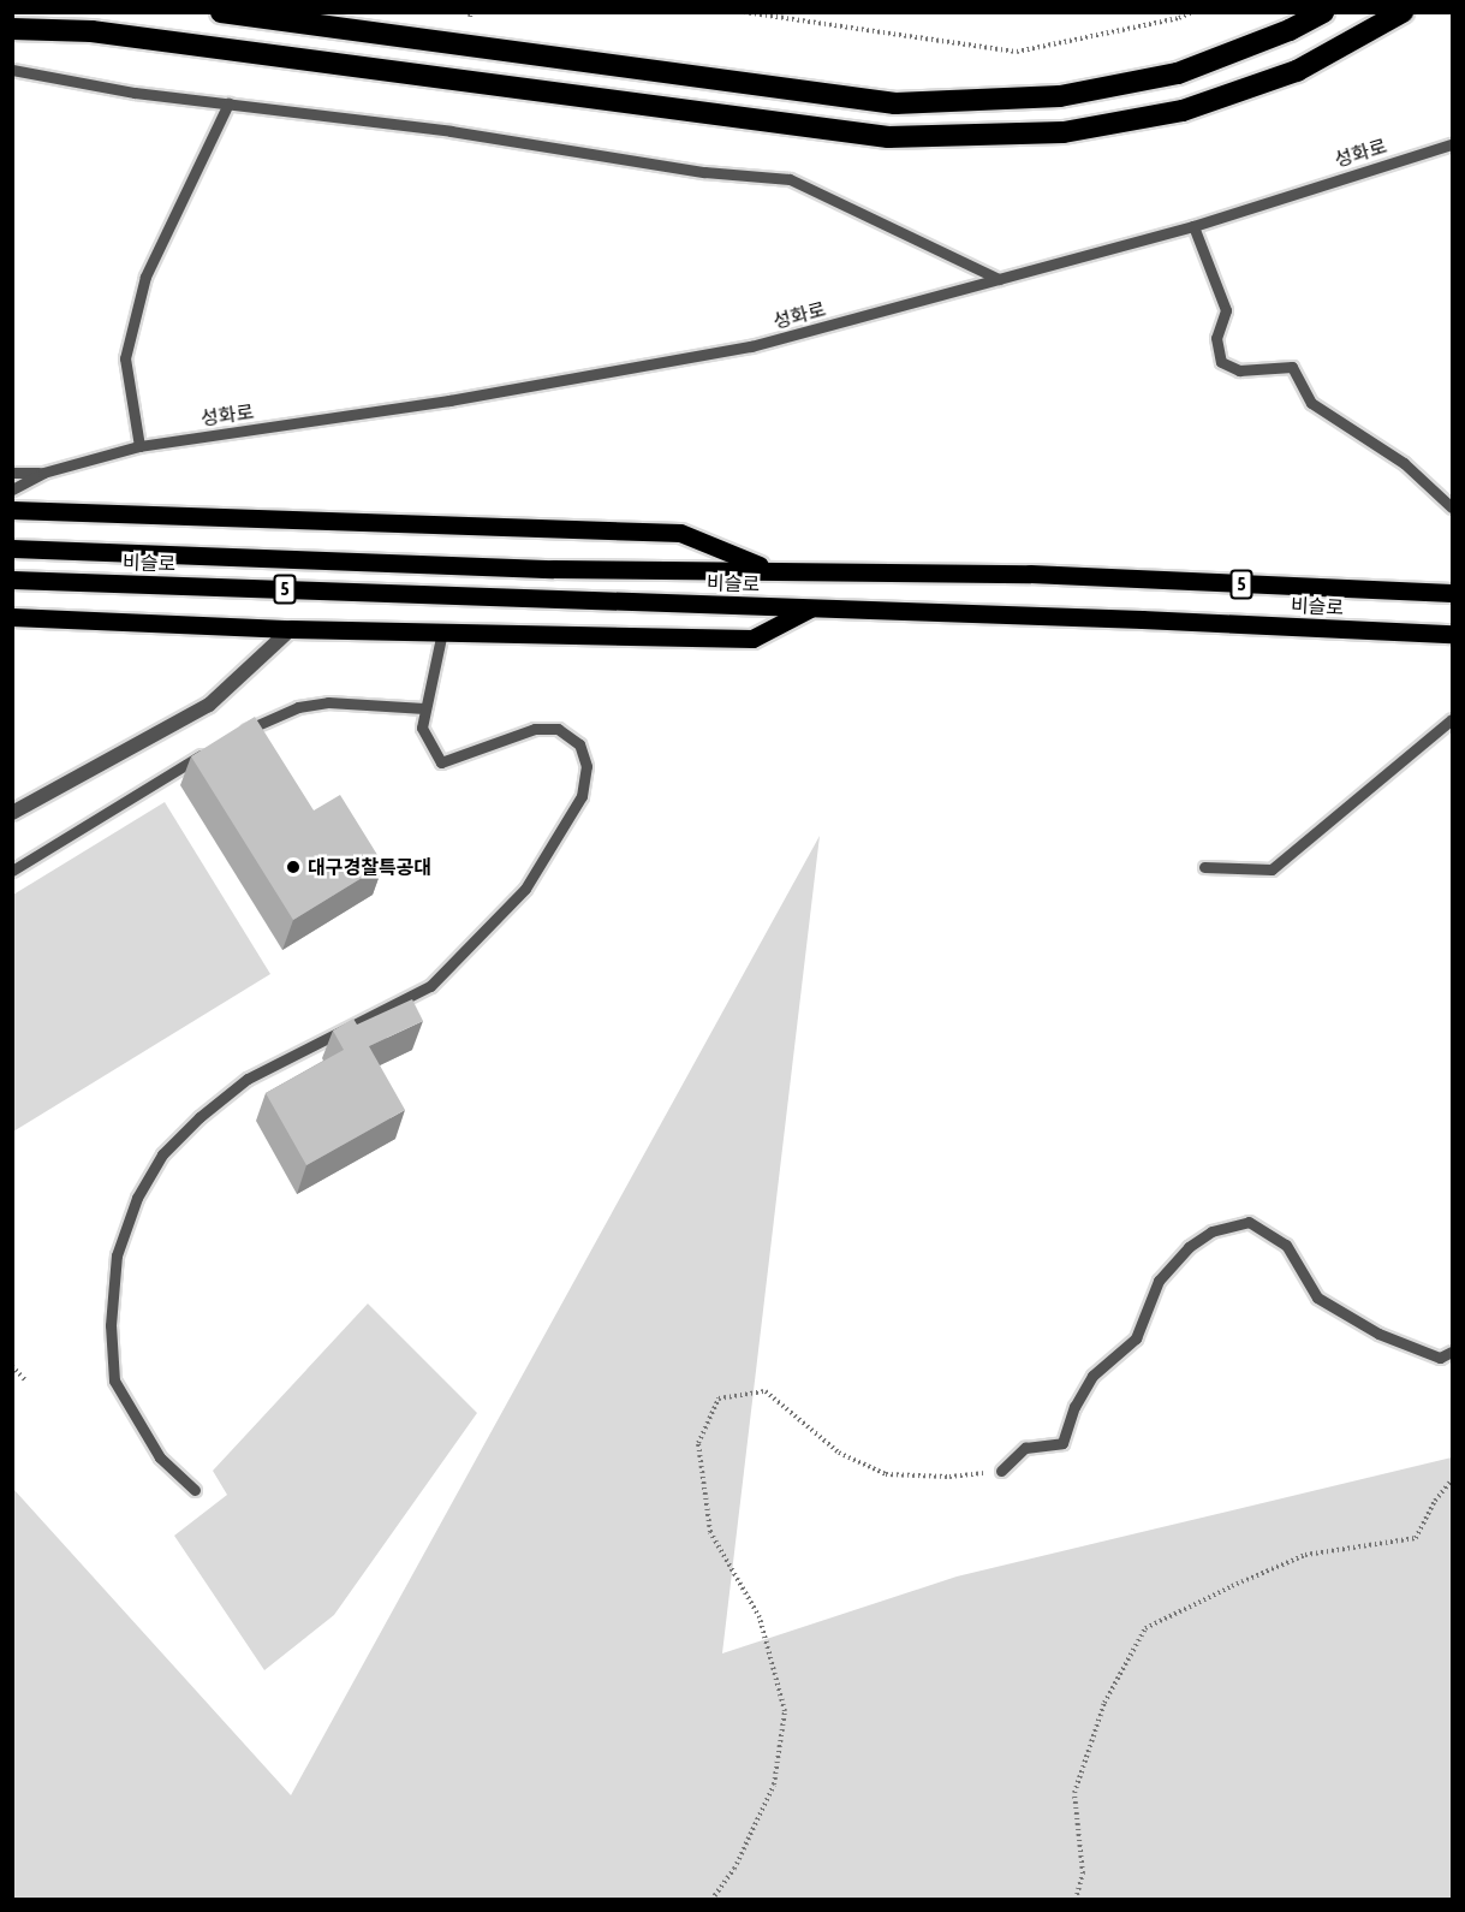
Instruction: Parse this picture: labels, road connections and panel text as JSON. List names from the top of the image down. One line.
{"streets":{"main road":["비슬로","5"],"lane":["성화로"]},"places":["대구경찰특공대"]}
